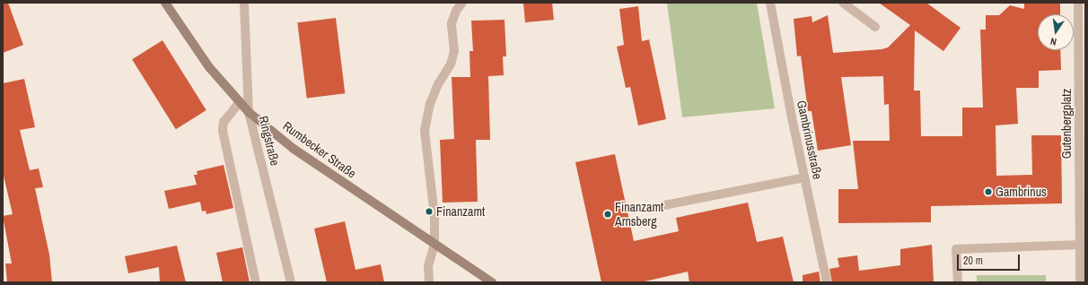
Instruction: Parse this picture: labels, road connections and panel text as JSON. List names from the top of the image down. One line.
{"streets":{"street":["Gutenbergplatz","Gambrinusstraße","Ringstraße","Rumbecker Straße"]},"crossings":[["Ringstraße","Rumbecker Straße"]],"places":["Gambrinus","Finanzamt","Finanzamt Arnsberg"],"scale_bar":"20 m","north":"bottom"}
